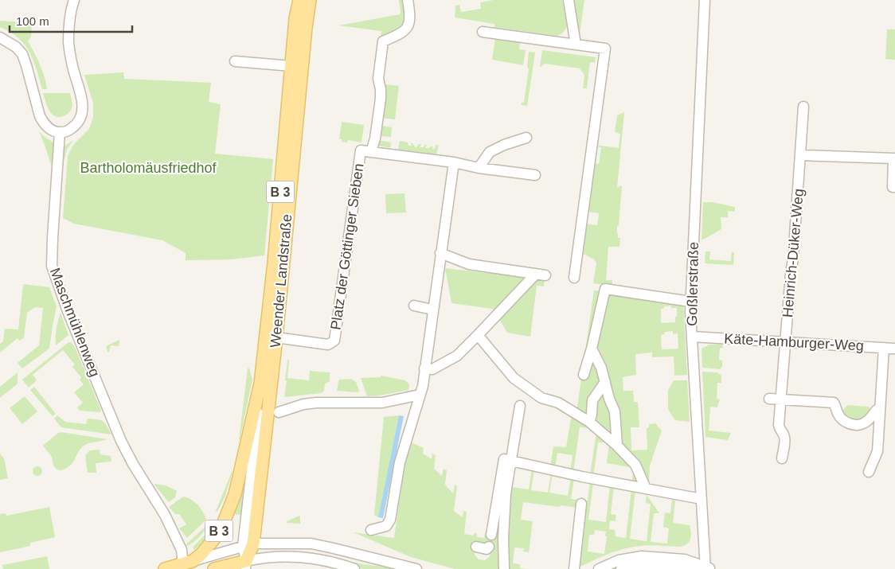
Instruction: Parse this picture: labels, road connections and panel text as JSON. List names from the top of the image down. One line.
{"streets":{"main road":["B 3","Weender Landstraße"],"street":["Platz der Göttinger Sieben","Heinrich-Düker-Weg","Goßlerstraße","Maschmühlenweg","Käte-Hamburger-Weg"]},"crossings":[["B 3","Weender Landstraße"],["B 3","Maschmühlenweg"],["Platz der Göttinger Sieben","Weender Landstraße"],["Heinrich-Düker-Weg","Käte-Hamburger-Weg"],["Weender Landstraße","Maschmühlenweg"],["Goßlerstraße","Käte-Hamburger-Weg"]],"parks":["Bartholomäusfriedhof"],"scale_bar":"100 m"}
